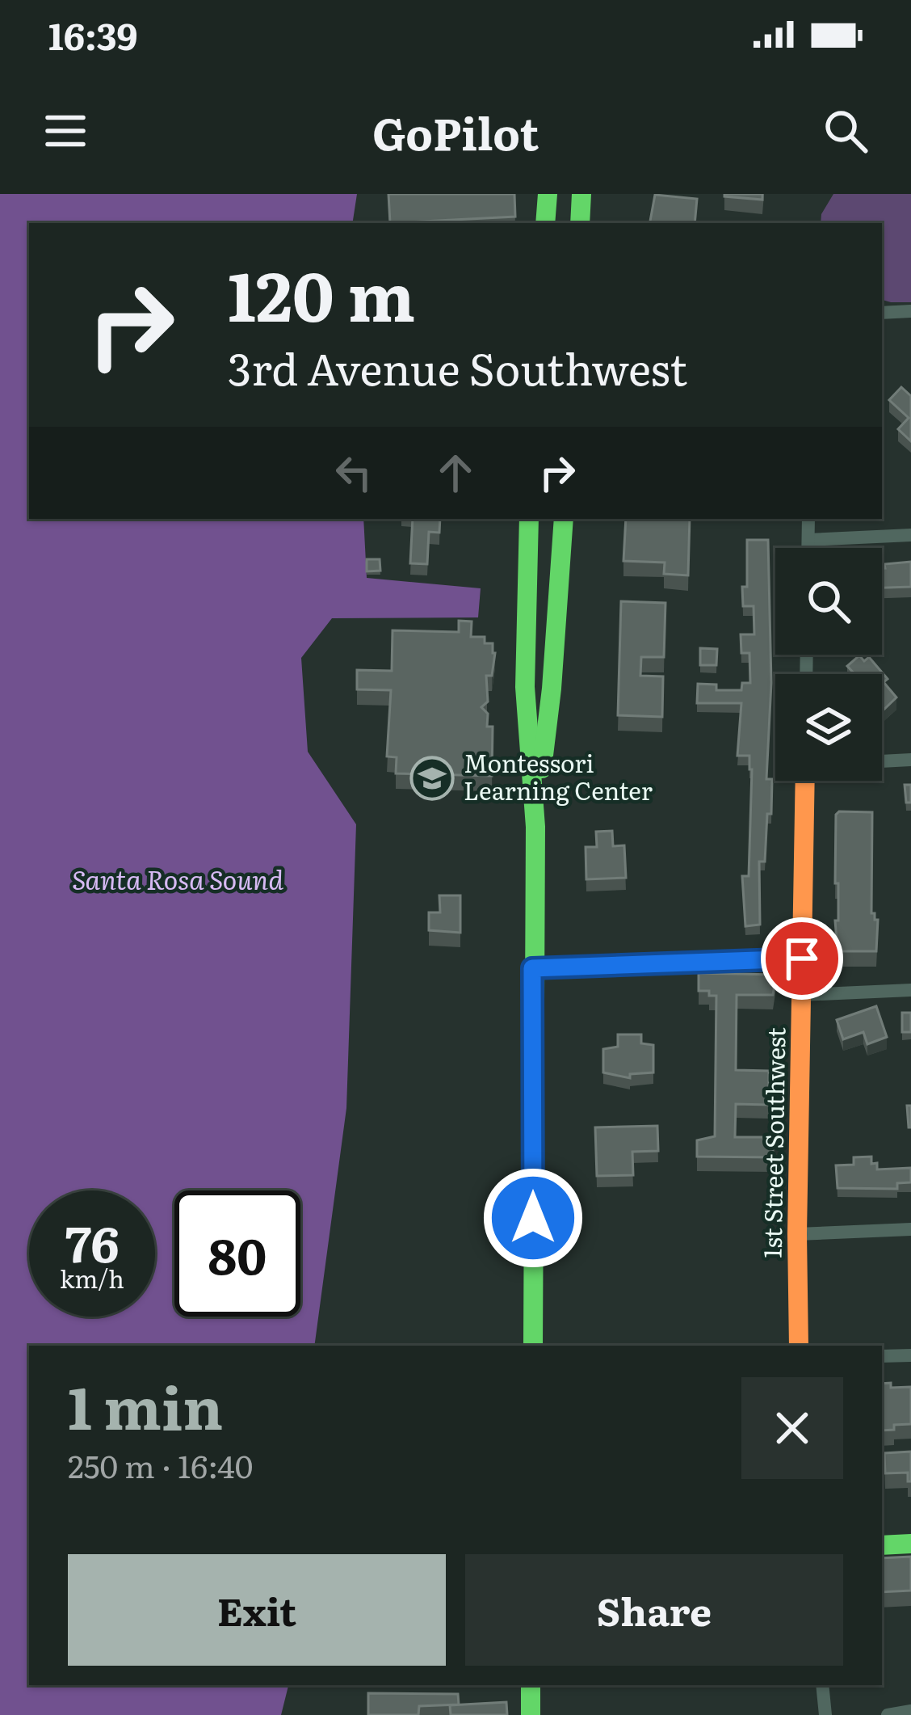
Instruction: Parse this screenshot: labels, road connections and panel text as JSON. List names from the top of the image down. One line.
{"streets":{"main road":["1st Street Southwest"]},"water":["Santa Rosa Sound"],"places":{"school or university":["Montessori Learning Center"]},"page":{"status":"16:39","header":"GoPilot","turn":["120 m","3rd Avenue Southwest"],"speed":"76 km/h","limit":"80","heading":["1 min","250 m · 16:40"],"buttons":["Exit","Share"]}}
